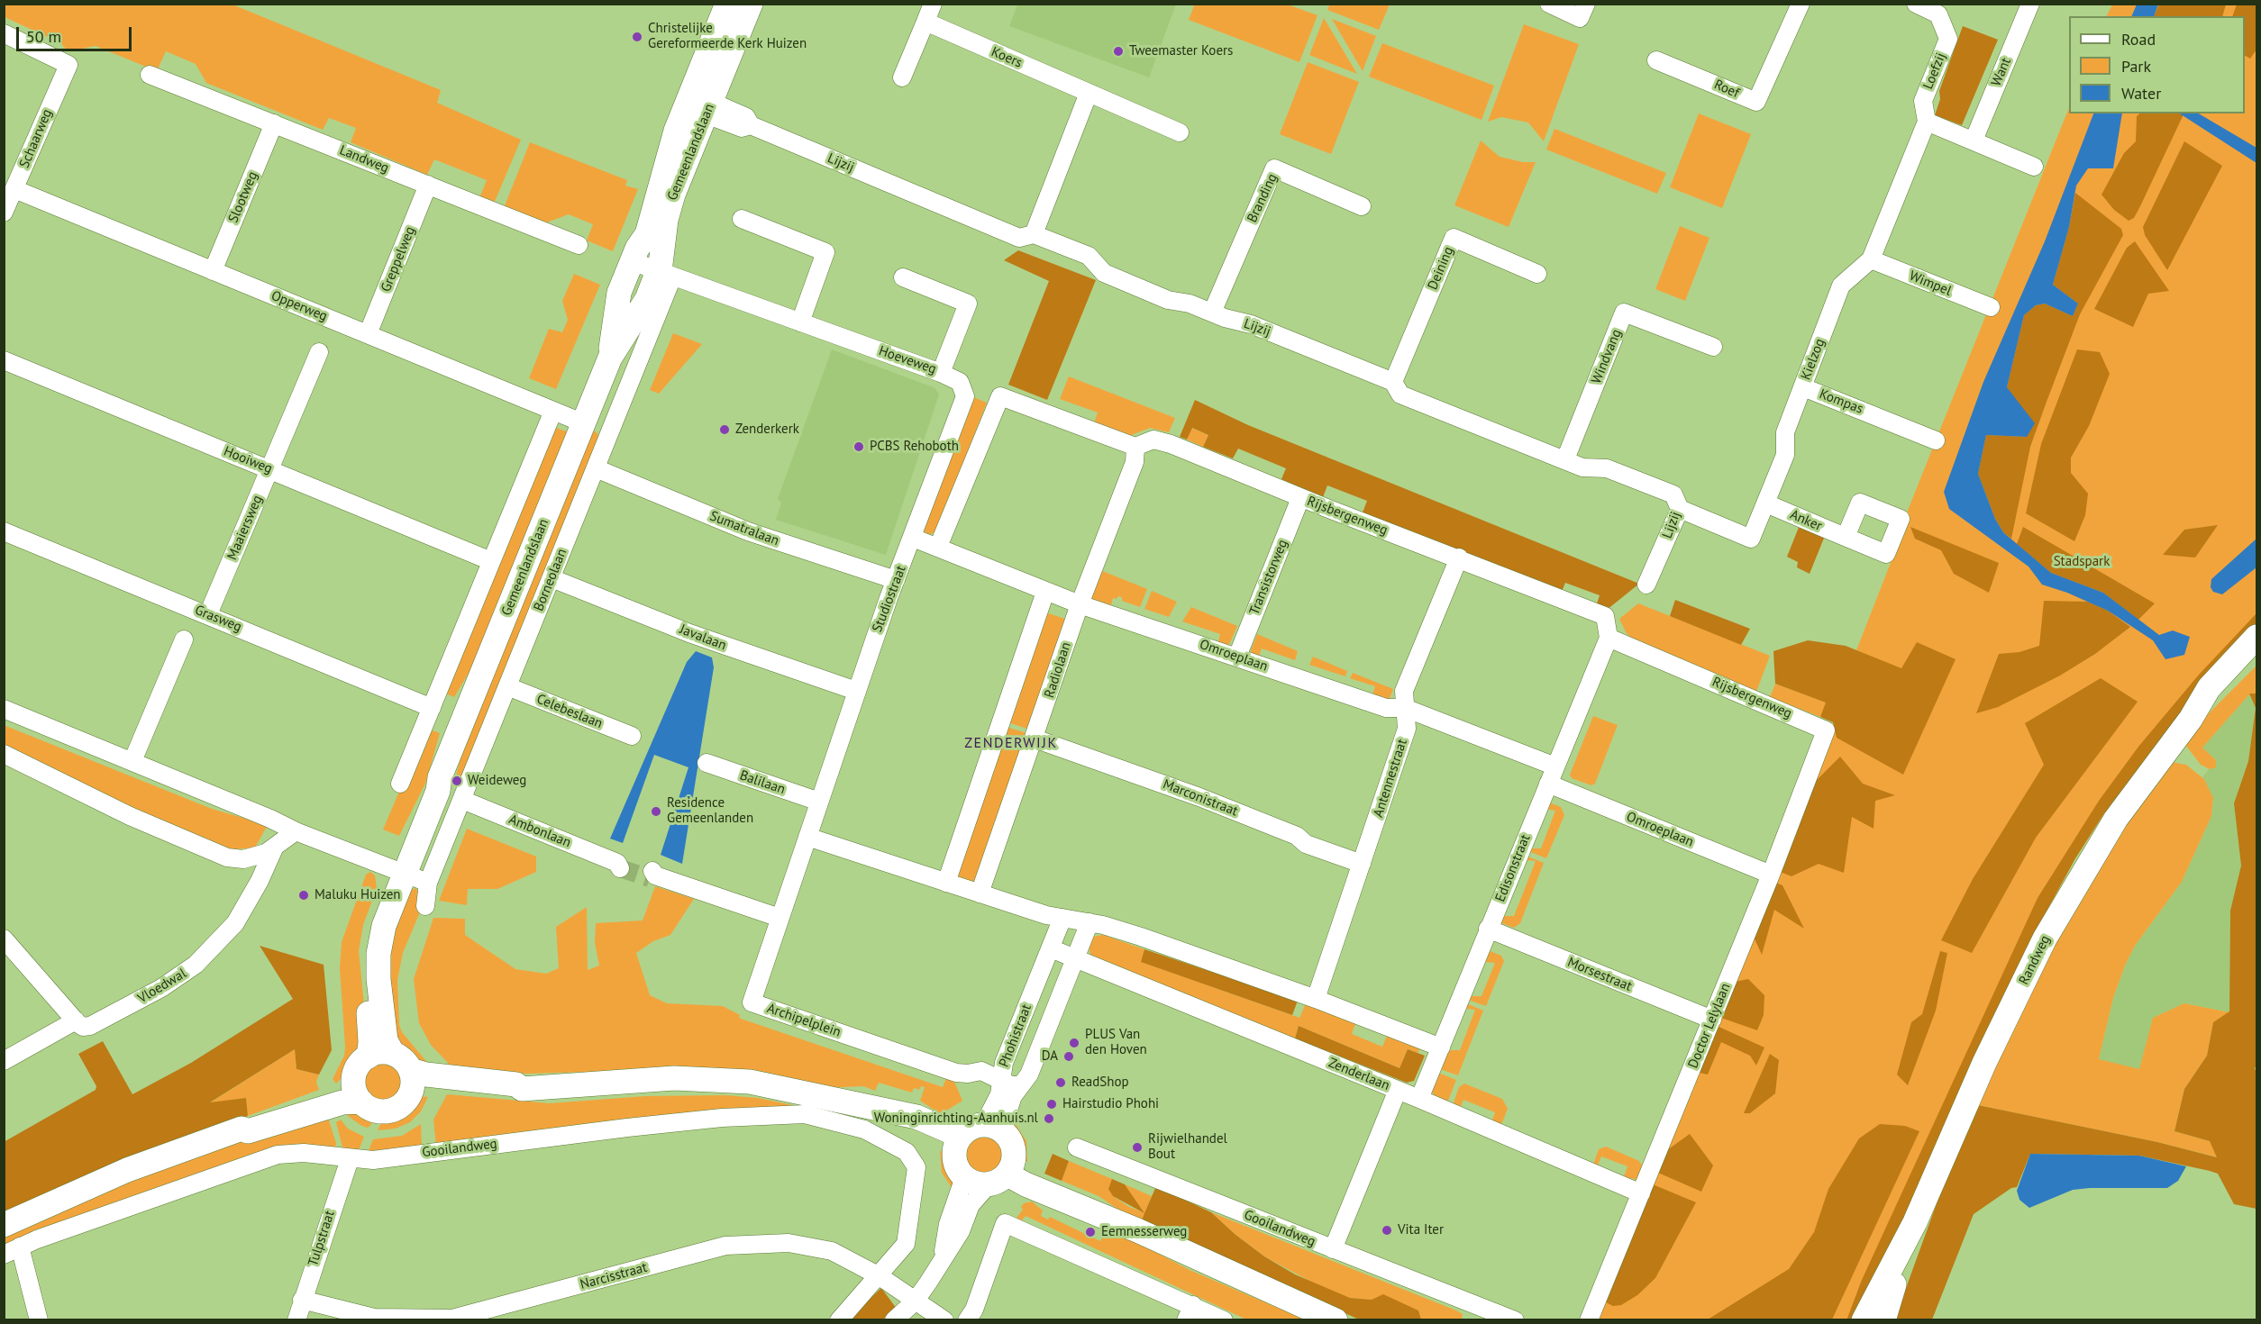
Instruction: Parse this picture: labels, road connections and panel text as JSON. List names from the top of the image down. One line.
{"streets":{"main road":["Gemeenlandslaan","Randweg"],"street":["Koers","Loefzij","Want","Roef","Schaarweg","Landweg","Lijzij","Slootweg","Branding","Greppelweg","Deining","Wimpel","Opperweg","Windvang","Kielzog","Hoeveweg","Kompas","Hooiweg","Rijsbergenweg","Anker","Maaiersweg","Sumatralaan","Transistorweg","Borneolaan","Studiostraat","Grasweg","Javalaan","Omroeplaan","Radiolaan","Celebeslaan","Antennestraat","Balilaan","Marconistraat","Ambonlaan","Edisonstraat","Morsestraat","Vloedwal","Archipelplein","Doctor Lelylaan","Phohistraat","Zenderlaan","Gooilandweg","Tulpstraat","Narcisstraat"]},"crossings":[["Loefzij","Kielzog"],["Schaarweg","Opperweg"],["Gemeenlandslaan","Lijzij"],["Gemeenlandslaan","Opperweg"],["Gemeenlandslaan","Hoeveweg"],["Gemeenlandslaan","Borneolaan"],["Landweg","Slootweg"],["Landweg","Greppelweg"],["Lijzij","Branding"],["Lijzij","Deining"],["Lijzij","Windvang"],["Lijzij","Kielzog"],["Slootweg","Opperweg"],["Greppelweg","Opperweg"],["Wimpel","Kielzog"],["Kielzog","Kompas"],["Kielzog","Anker"],["Hoeveweg","Borneolaan"],["Hoeveweg","Studiostraat"],["Hooiweg","Maaiersweg"],["Rijsbergenweg","Transistorweg"],["Rijsbergenweg","Radiolaan"],["Rijsbergenweg","Antennestraat"],["Rijsbergenweg","Edisonstraat"],["Rijsbergenweg","Doctor Lelylaan"],["Maaiersweg","Grasweg"],["Sumatralaan","Borneolaan"],["Sumatralaan","Studiostraat"],["Transistorweg","Omroeplaan"],["Borneolaan","Javalaan"],["Borneolaan","Celebeslaan"],["Borneolaan","Ambonlaan"],["Studiostraat","Javalaan"],["Studiostraat","Omroeplaan"],["Studiostraat","Balilaan"],["Studiostraat","Archipelplein"],["Omroeplaan","Radiolaan"],["Omroeplaan","Antennestraat"],["Omroeplaan","Edisonstraat"],["Omroeplaan","Doctor Lelylaan"],["Radiolaan","Marconistraat"],["Antennestraat","Marconistraat"],["Edisonstraat","Morsestraat"],["Edisonstraat","Zenderlaan"],["Morsestraat","Doctor Lelylaan"],["Archipelplein","Phohistraat"],["Doctor Lelylaan","Zenderlaan"],["Phohistraat","Zenderlaan"],["Gooilandweg","Tulpstraat"],["Gooilandweg","Narcisstraat"],["Tulpstraat","Narcisstraat"]],"districts":["ZENDERWIJK"],"parks":["Stadspark"],"places":["Christelijke Gereformeerde Kerk Huizen","Tweemaster Koers","Zenderkerk","PCBS Rehoboth","Weideweg","Residence Gemeenlanden","Maluku Huizen","PLUS Van den Hoven","DA","ReadShop","Hairstudio Phohi","Woninginrichting-Aanhuis.nl","Rijwielhandel Bout","Vita Iter","Eemnesserweg"],"legend":["Road","Park","Water"],"scale_bar":"50 m"}
